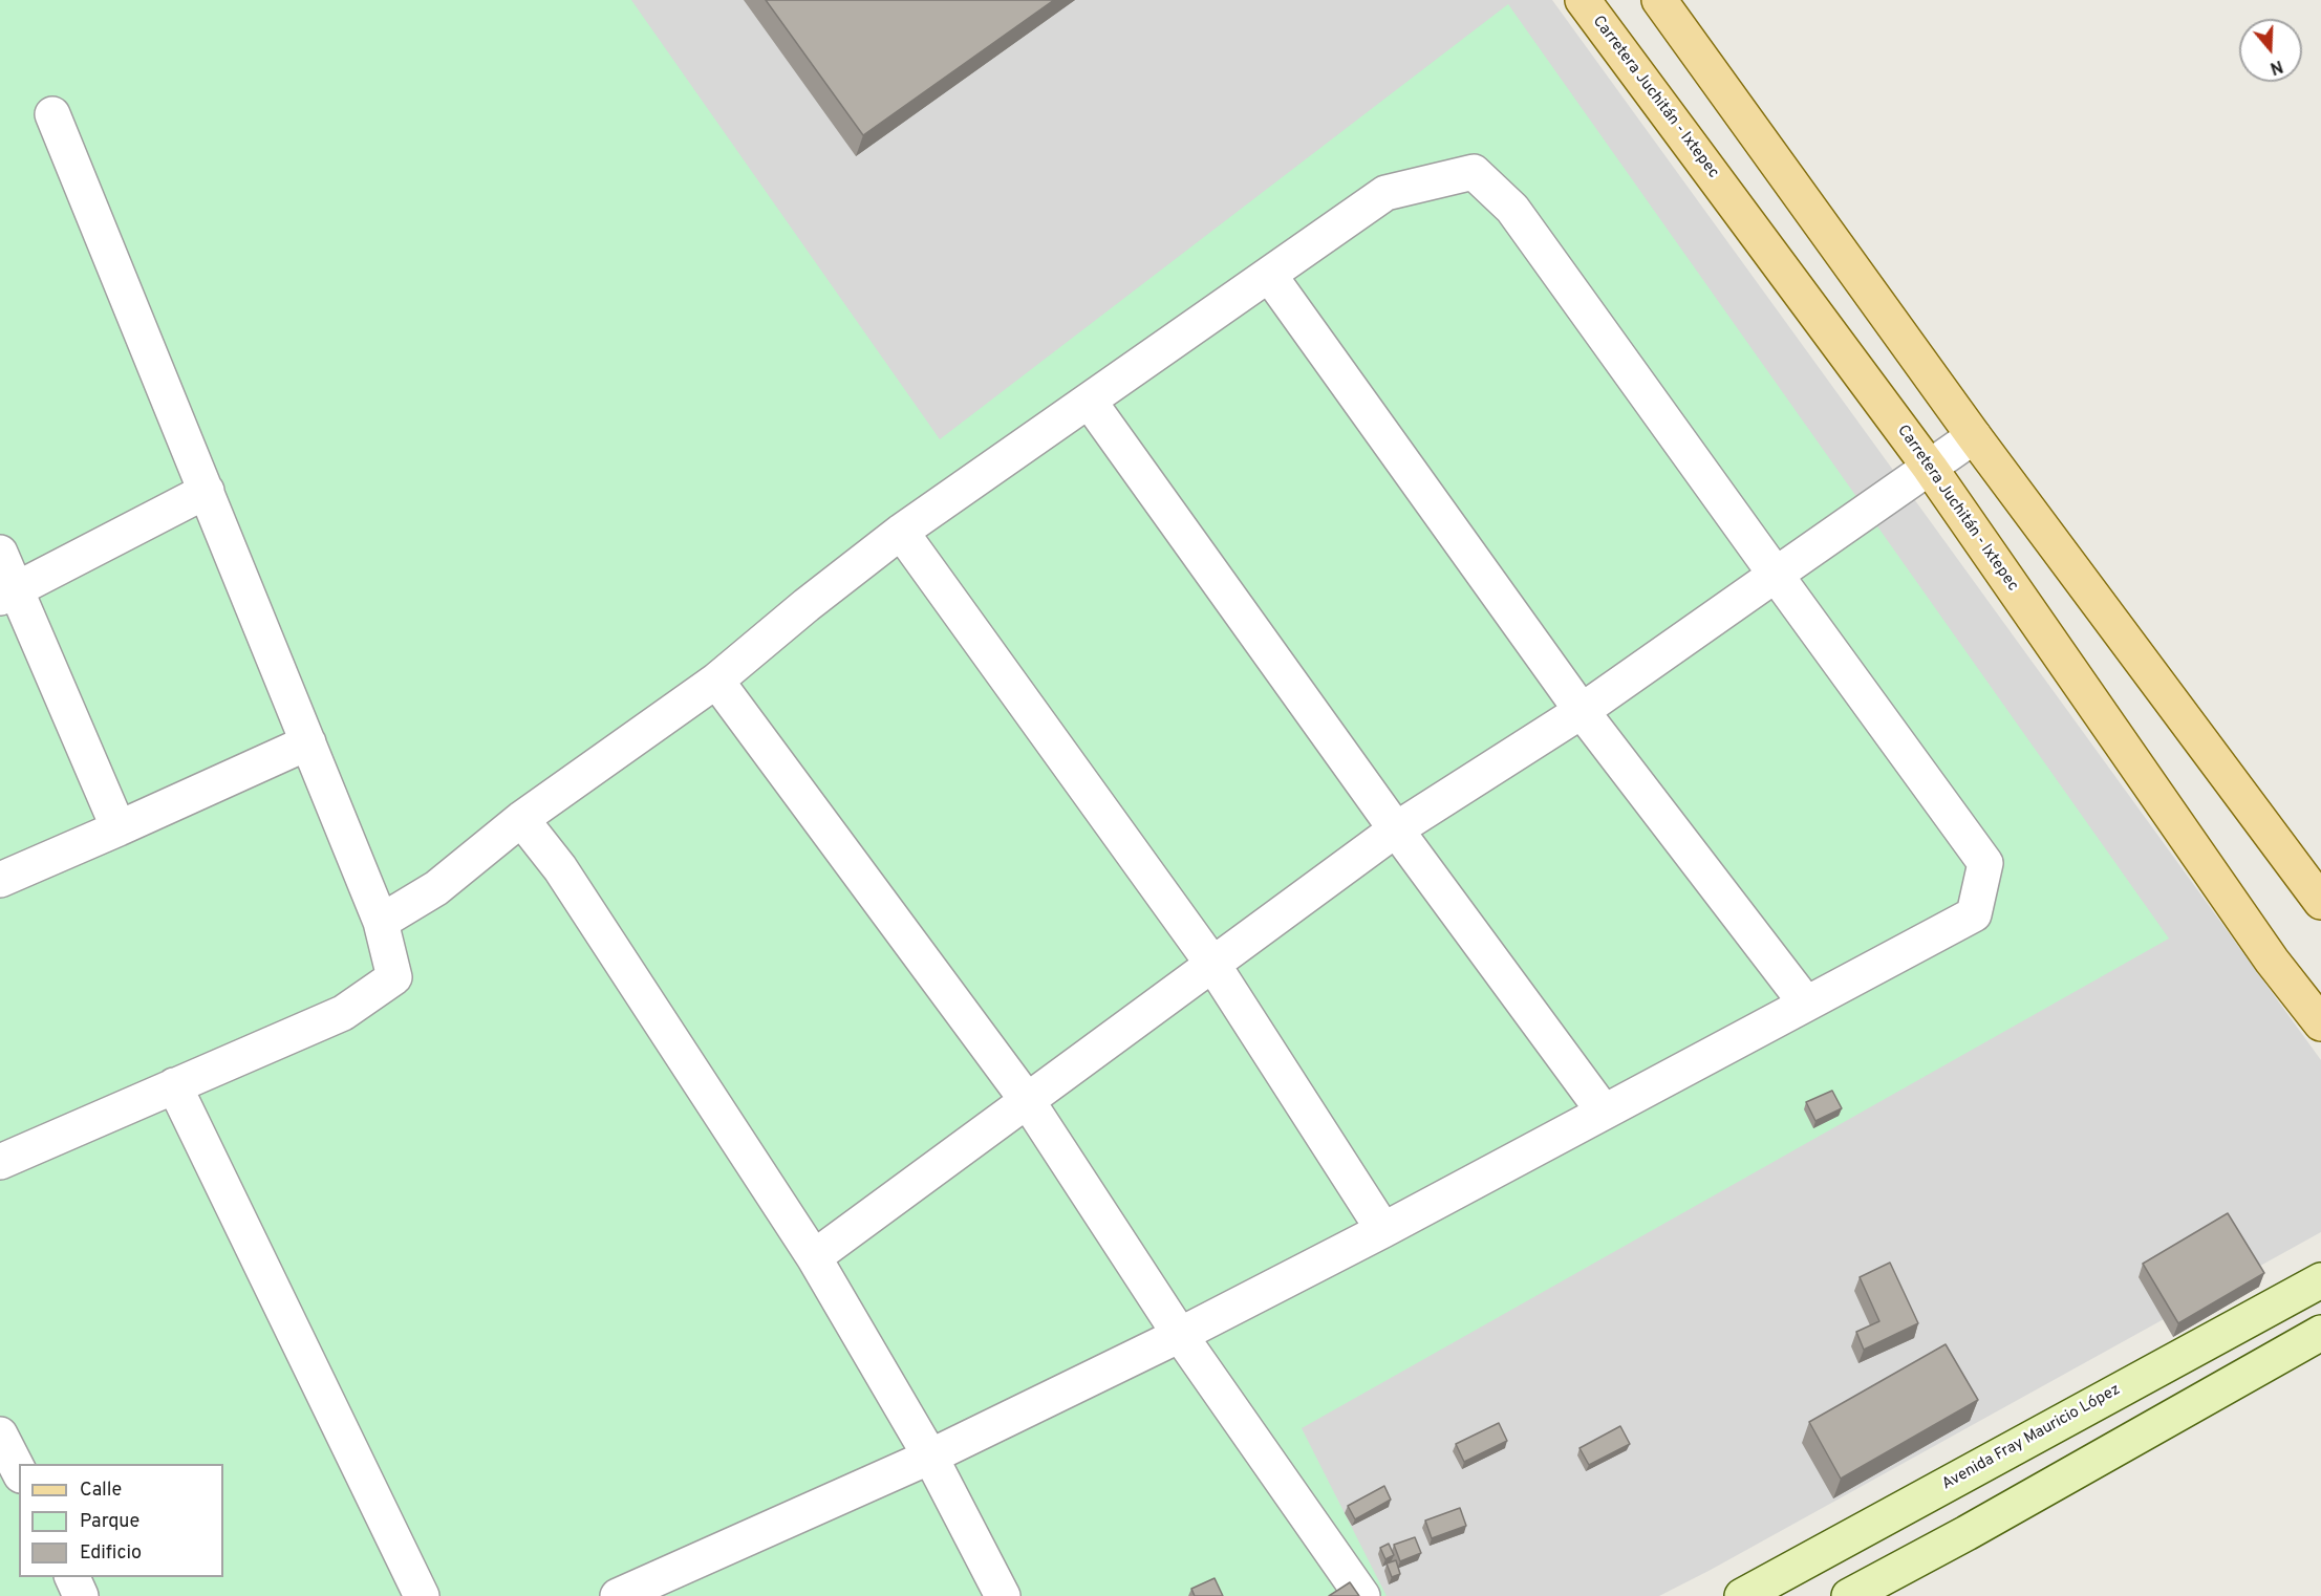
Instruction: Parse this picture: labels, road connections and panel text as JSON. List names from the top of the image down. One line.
{"streets":{"main road":["Carretera Juchitán - Ixtepec"],"street":["Avenida Fray Mauricio López"]},"legend":["Calle","Parque","Edificio"],"north":"bottom"}
